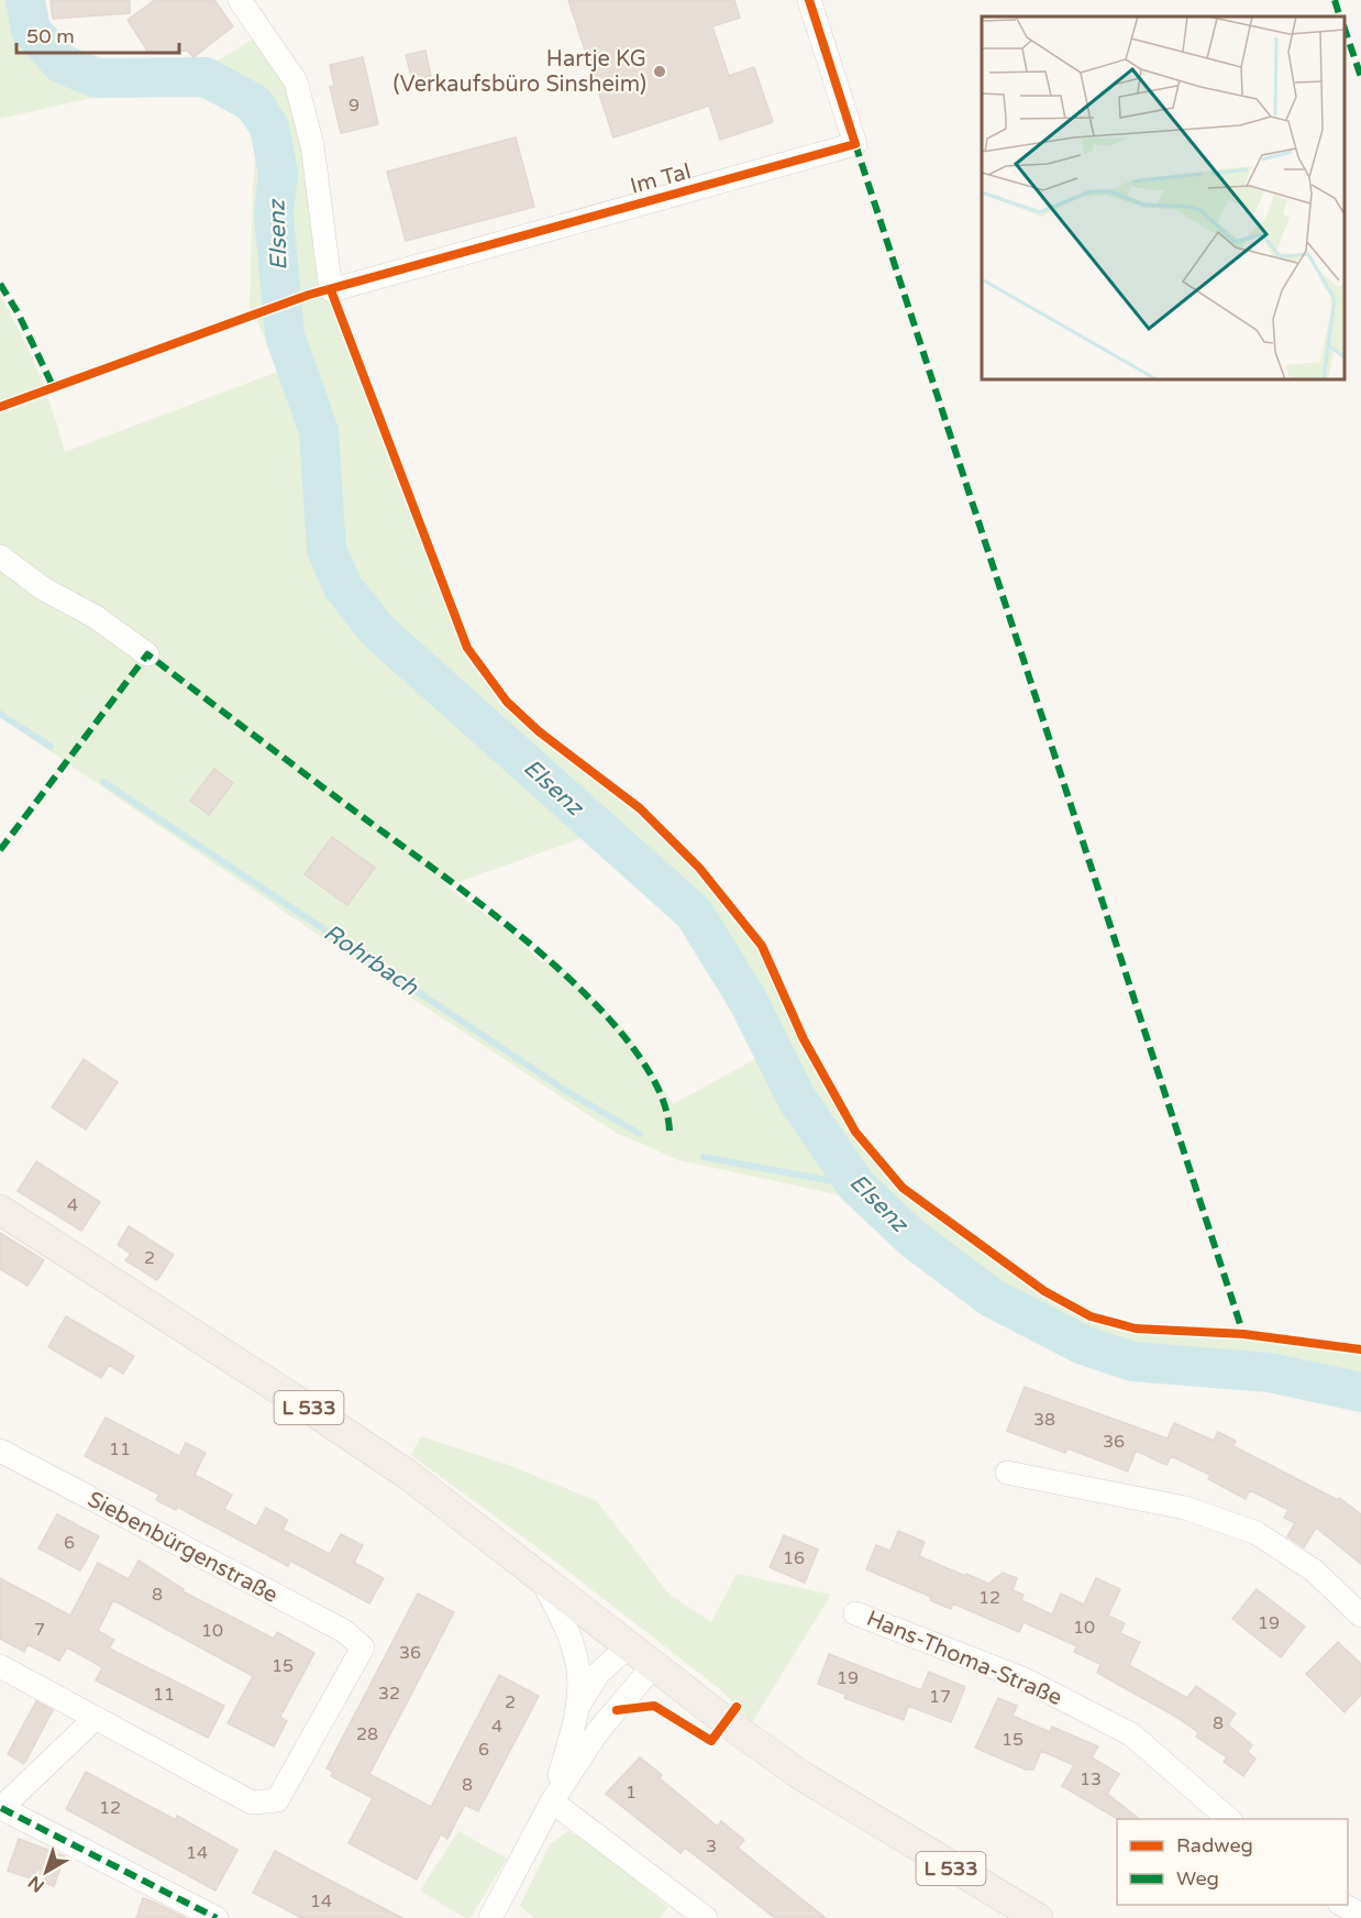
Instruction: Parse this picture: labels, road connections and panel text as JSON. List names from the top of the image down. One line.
{"streets":{"main road":["L 533"],"street":["Im Tal","Siebenbürgenstraße","Hans-Thoma-Straße"]},"water":["Elsenz","Rohrbach"],"places":["Hartje KG (Verkaufsbüro Sinsheim)"],"house_numbers":["9","4","2","38","36","11","6","16","8","12","19","10","7","10","36","15","19","32","11","17","2","8","4","28","15","6","13","8","1","12","3","14","14"],"legend":["Radweg","Weg"],"scale_bar":"50 m","north":"bottom left"}
